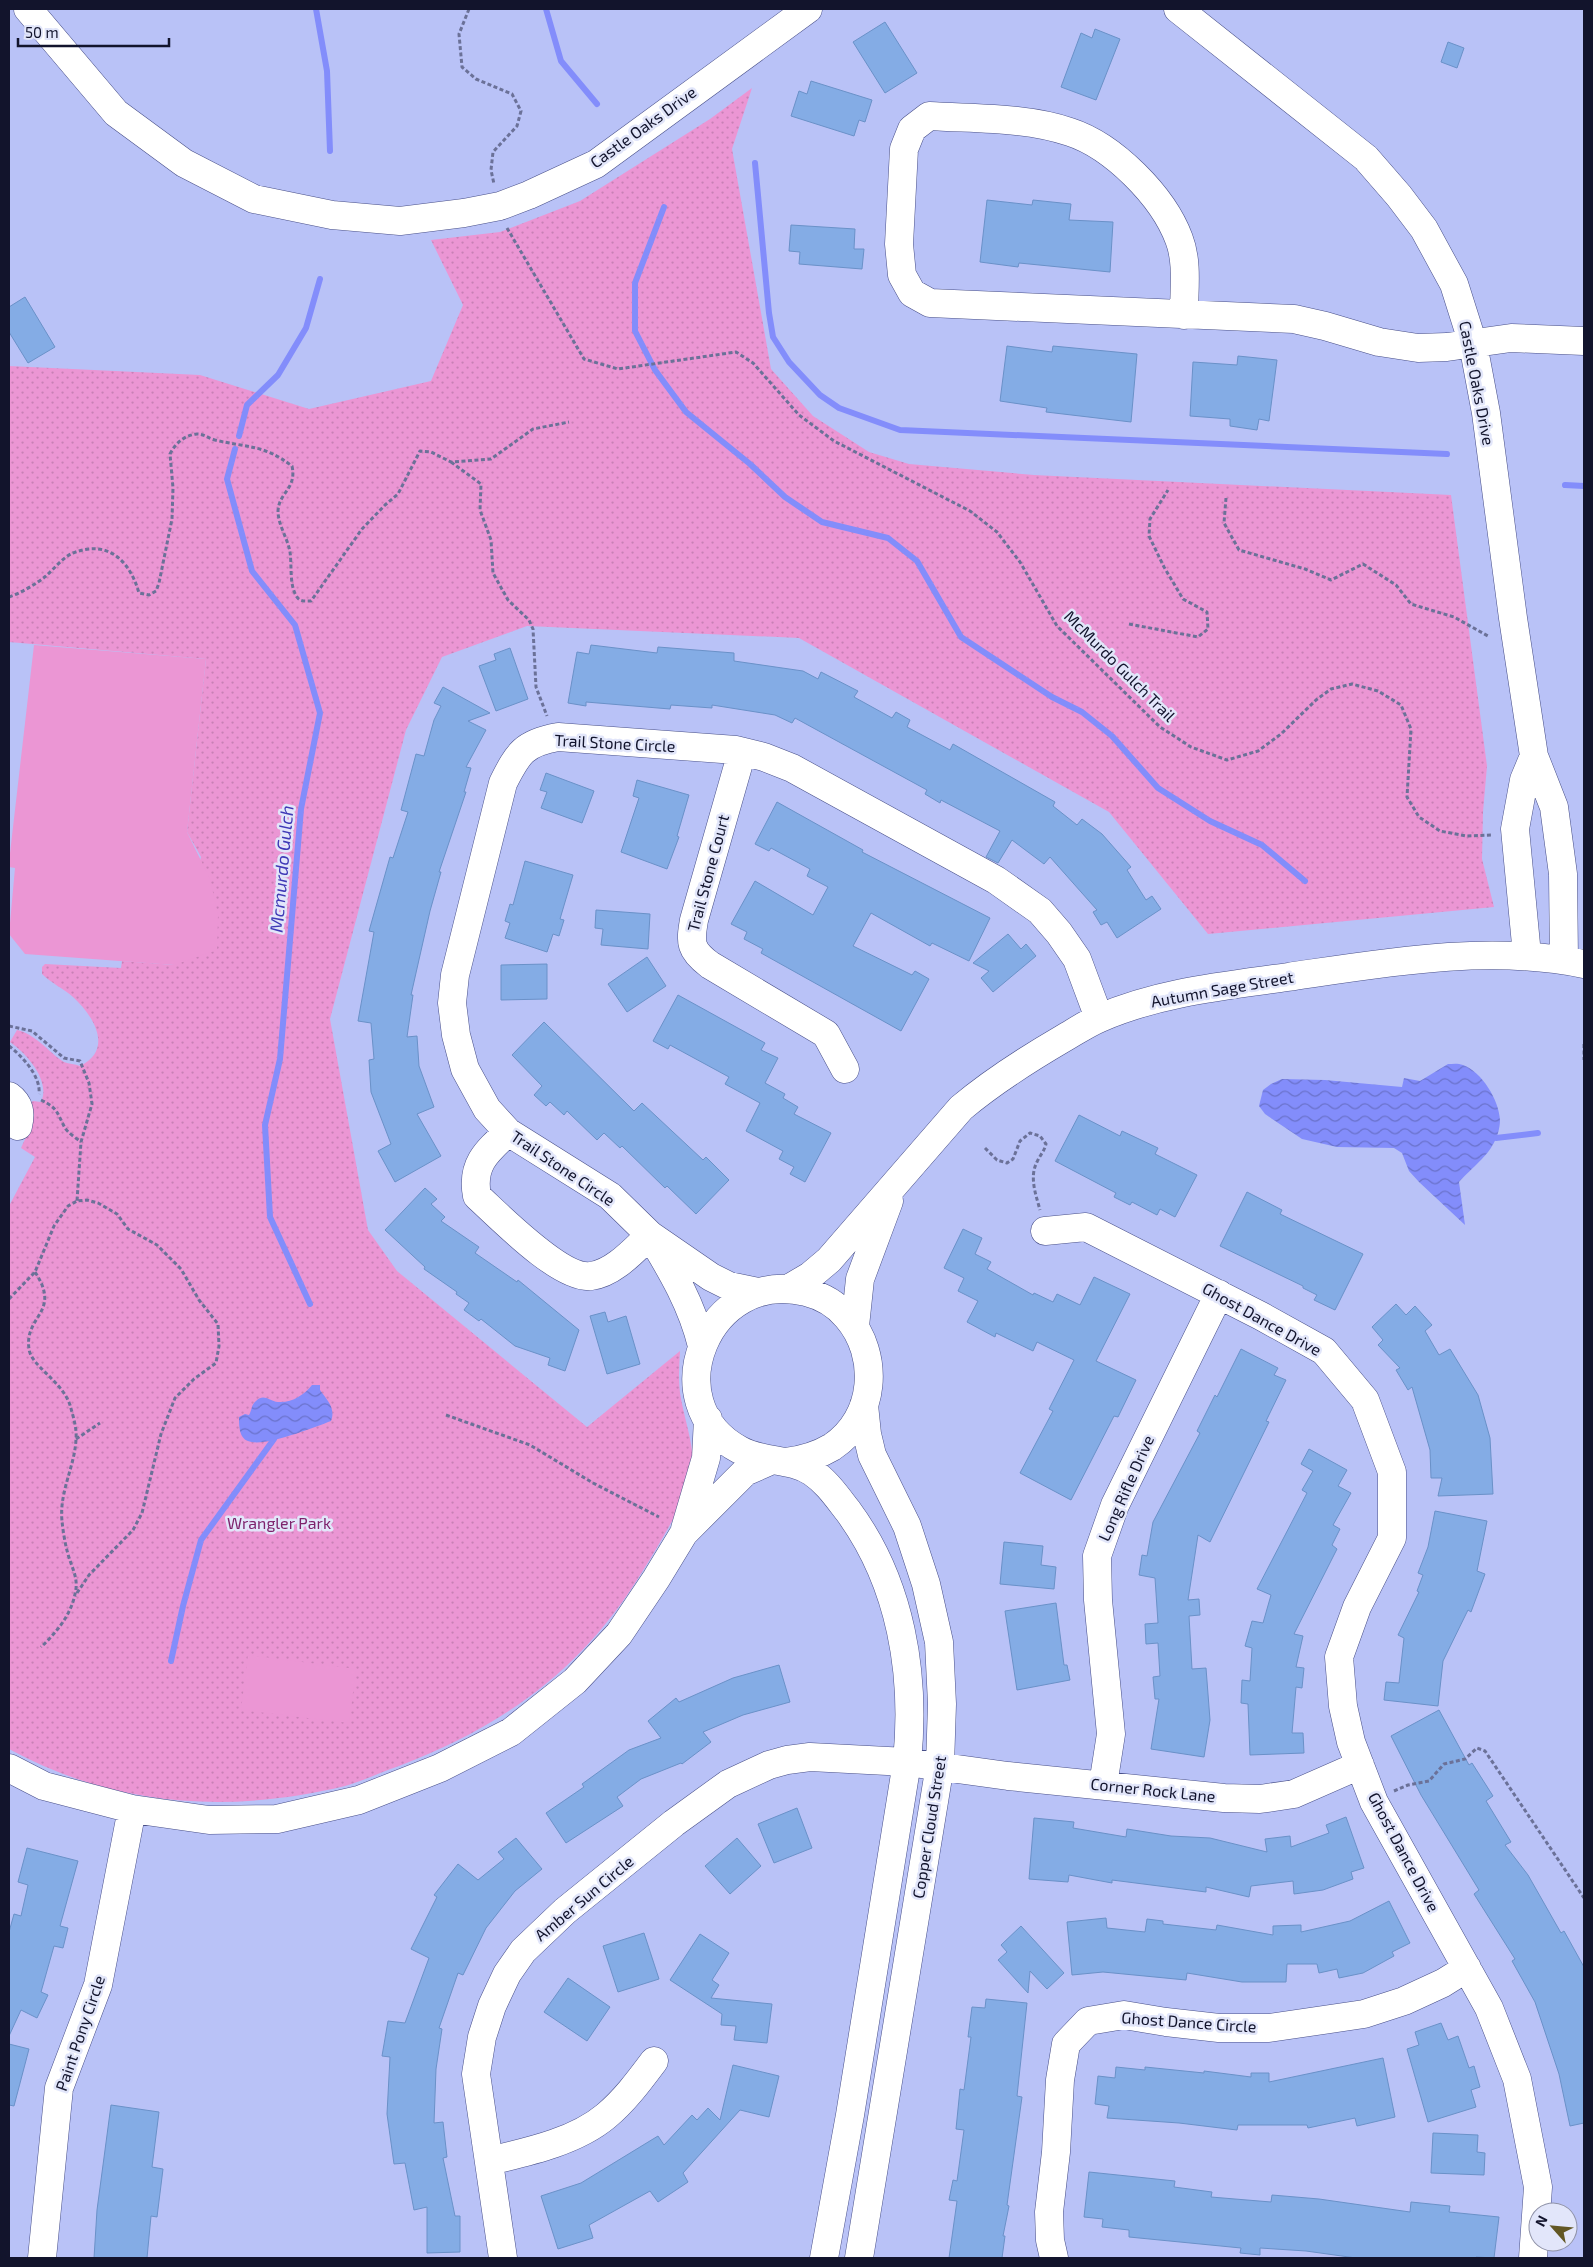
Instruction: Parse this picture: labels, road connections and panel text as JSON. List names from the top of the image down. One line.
{"streets":{"street":["Castle Oaks Drive","Trail Stone Circle","Trail Stone Court","Autumn Sage Street","Ghost Dance Drive","Long Rifle Drive","Corner Rock Lane","Copper Cloud Street","Amber Sun Circle","Ghost Dance Circle","Paint Pony Circle"],"path":["McMurdo Gulch Trail"]},"crossings":[["Castle Oaks Drive","Autumn Sage Street"],["Trail Stone Circle","Trail Stone Court"],["Trail Stone Circle","Autumn Sage Street"],["Trail Stone Circle","Copper Cloud Street"],["Autumn Sage Street","Copper Cloud Street"],["Ghost Dance Drive","Long Rifle Drive"],["Ghost Dance Drive","Corner Rock Lane"],["Ghost Dance Drive","Ghost Dance Circle"],["Long Rifle Drive","Corner Rock Lane"],["Corner Rock Lane","Copper Cloud Street"],["Corner Rock Lane","Amber Sun Circle"],["Copper Cloud Street","Amber Sun Circle"]],"water":["Mcmurdo Gulch"],"parks":["Wrangler Park"],"scale_bar":"50 m","north":"top left"}
